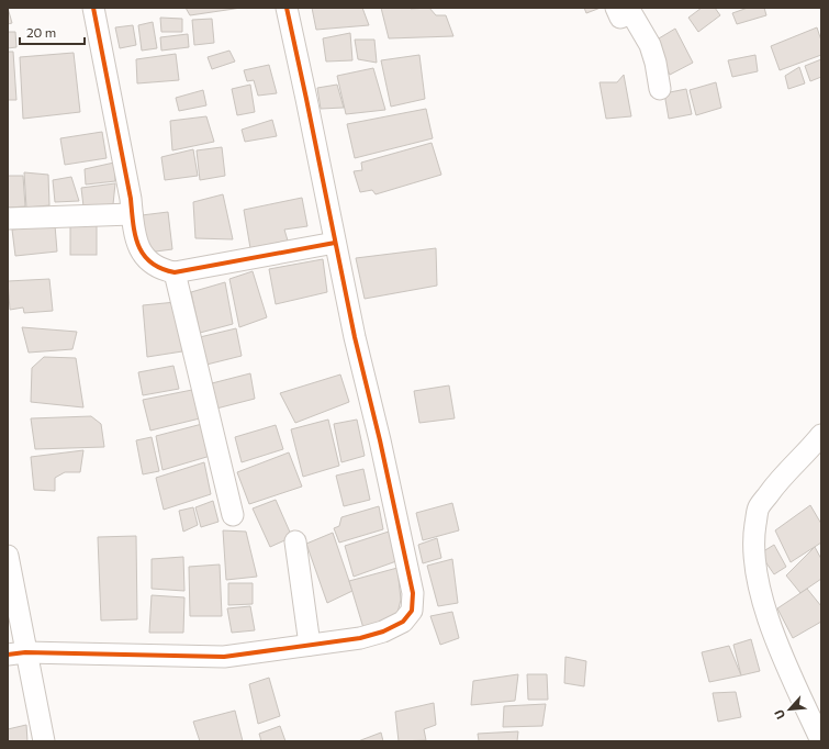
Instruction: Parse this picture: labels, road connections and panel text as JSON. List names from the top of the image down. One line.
{"scale_bar":"20 m","north":"bottom left"}
